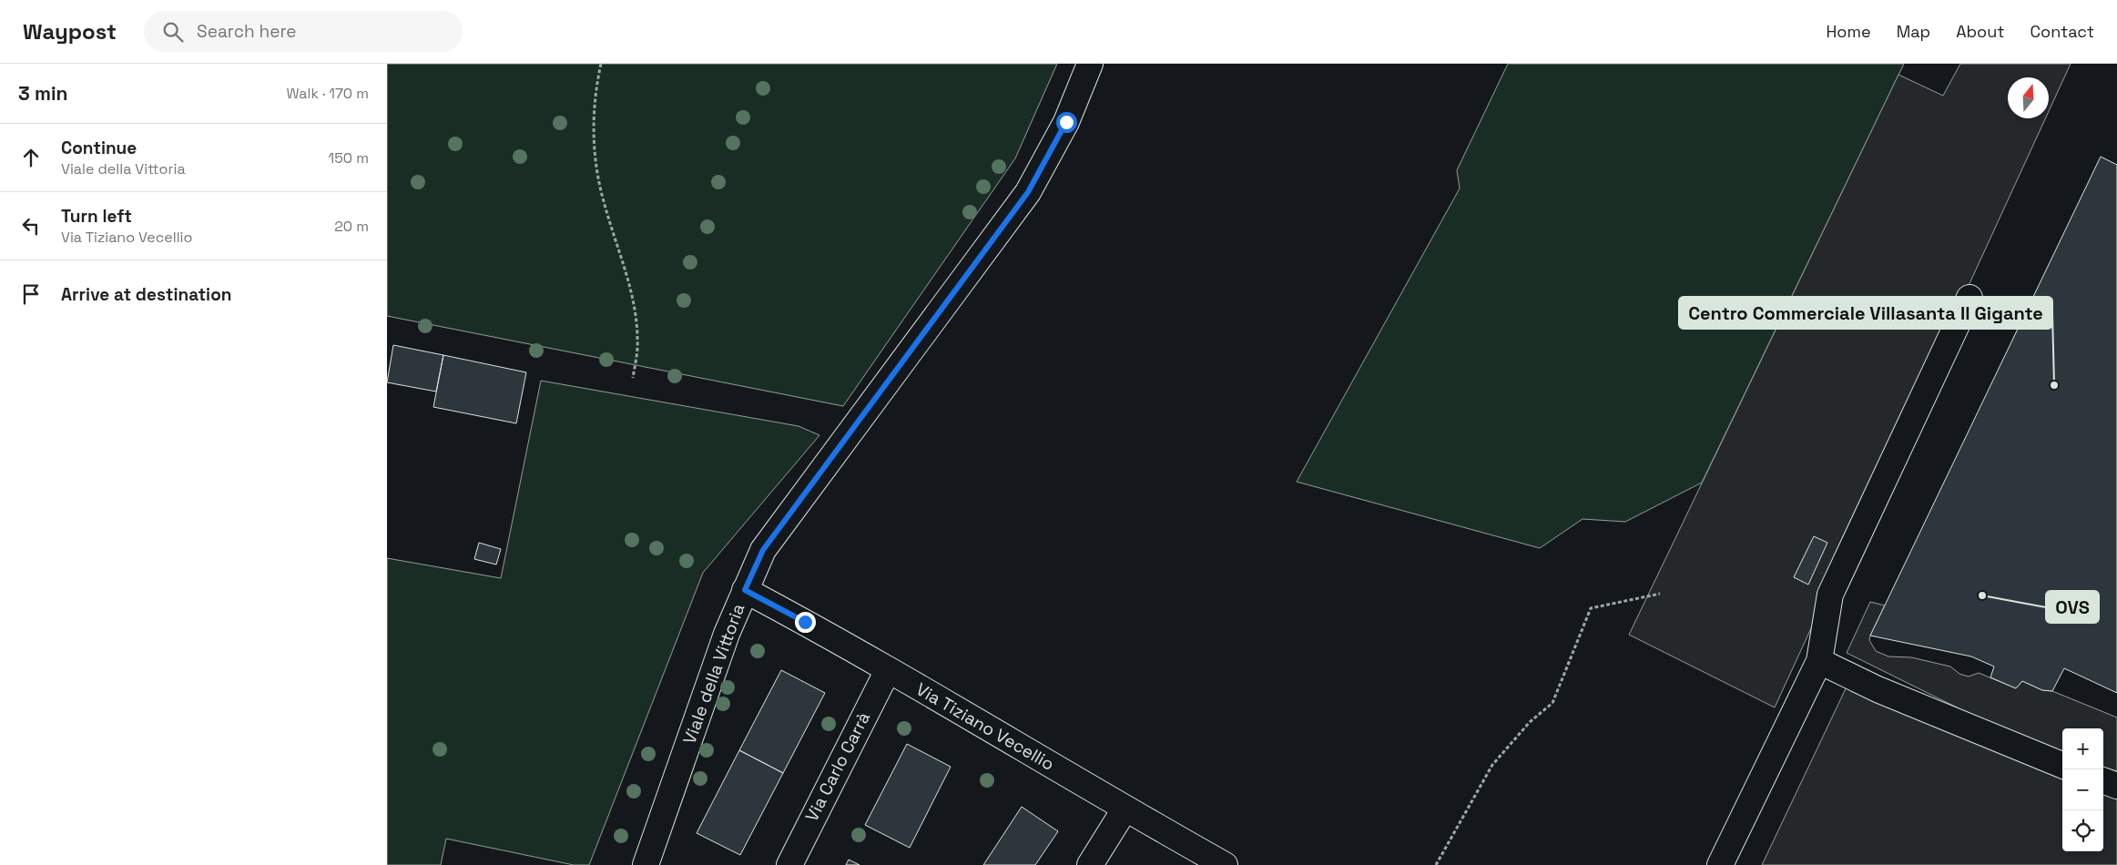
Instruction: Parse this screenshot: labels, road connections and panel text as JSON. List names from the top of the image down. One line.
{"streets":{"street":["Viale della Vittoria","Via Tiziano Vecellio","Via Carlo Carrà"]},"crossings":[["Viale della Vittoria","Via Tiziano Vecellio"],["Via Tiziano Vecellio","Via Carlo Carrà"]],"places":["Centro Commerciale Villasanta Il Gigante","OVS"],"north":"top","page":{"header":"Waypost","search":"Search here","nav":["Home","Map","About","Contact"],"heading":["3 min","Walk · 170 m"],"list":[["Continue","Viale della Vittoria","150 m"],["Turn left","Via Tiziano Vecellio","20 m"],"Arrive at destination"],"map_buttons":["+","−"]}}
